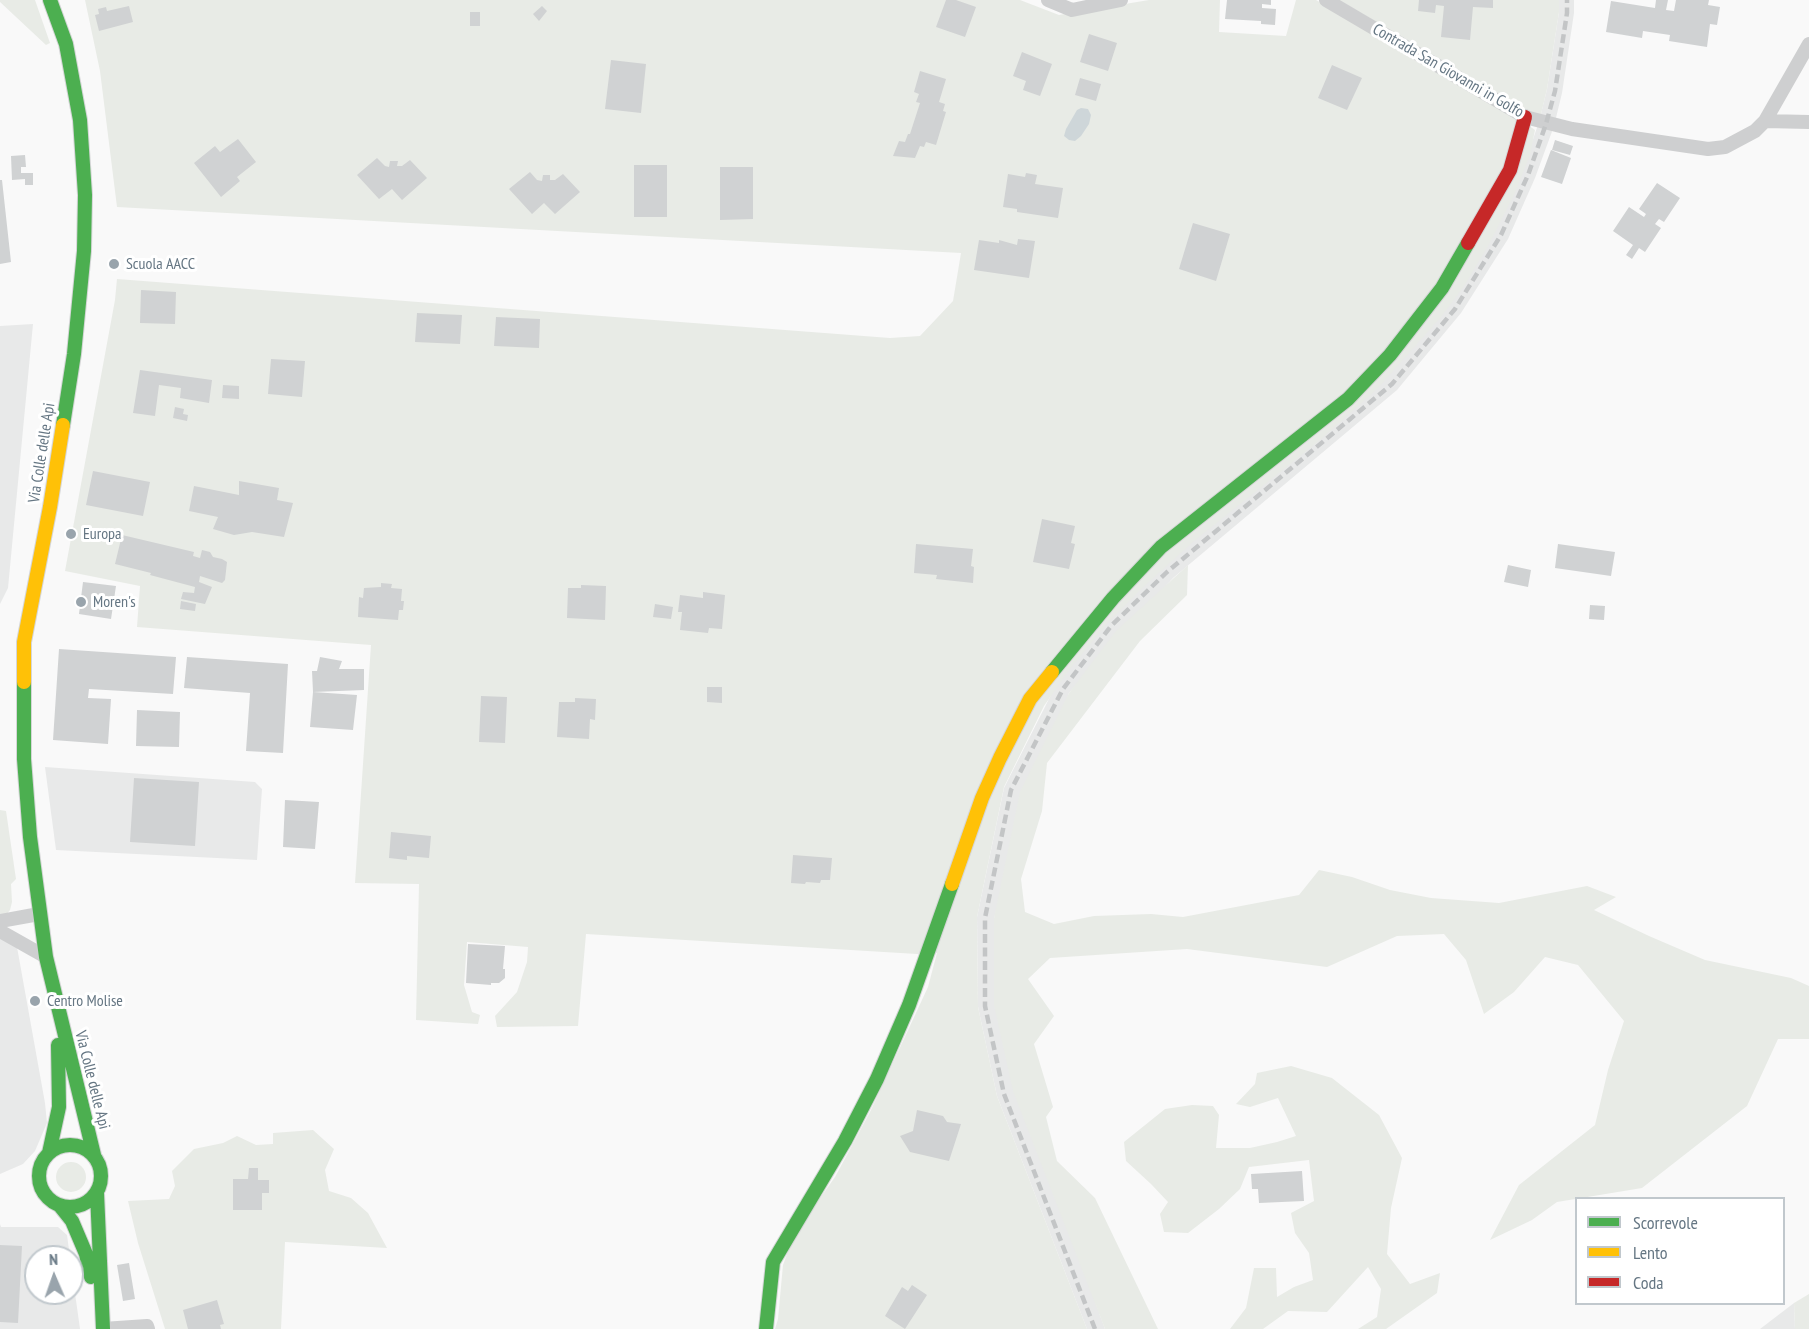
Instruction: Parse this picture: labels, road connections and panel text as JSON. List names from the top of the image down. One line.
{"streets":{"main road":["Via Colle delle Api"],"street":["Contrada San Giovanni in Golfo"]},"places":["Scuola AACC","Europa","Moren's","Centro Molise"],"legend":["Scorrevole","Lento","Coda"],"north":"top"}
